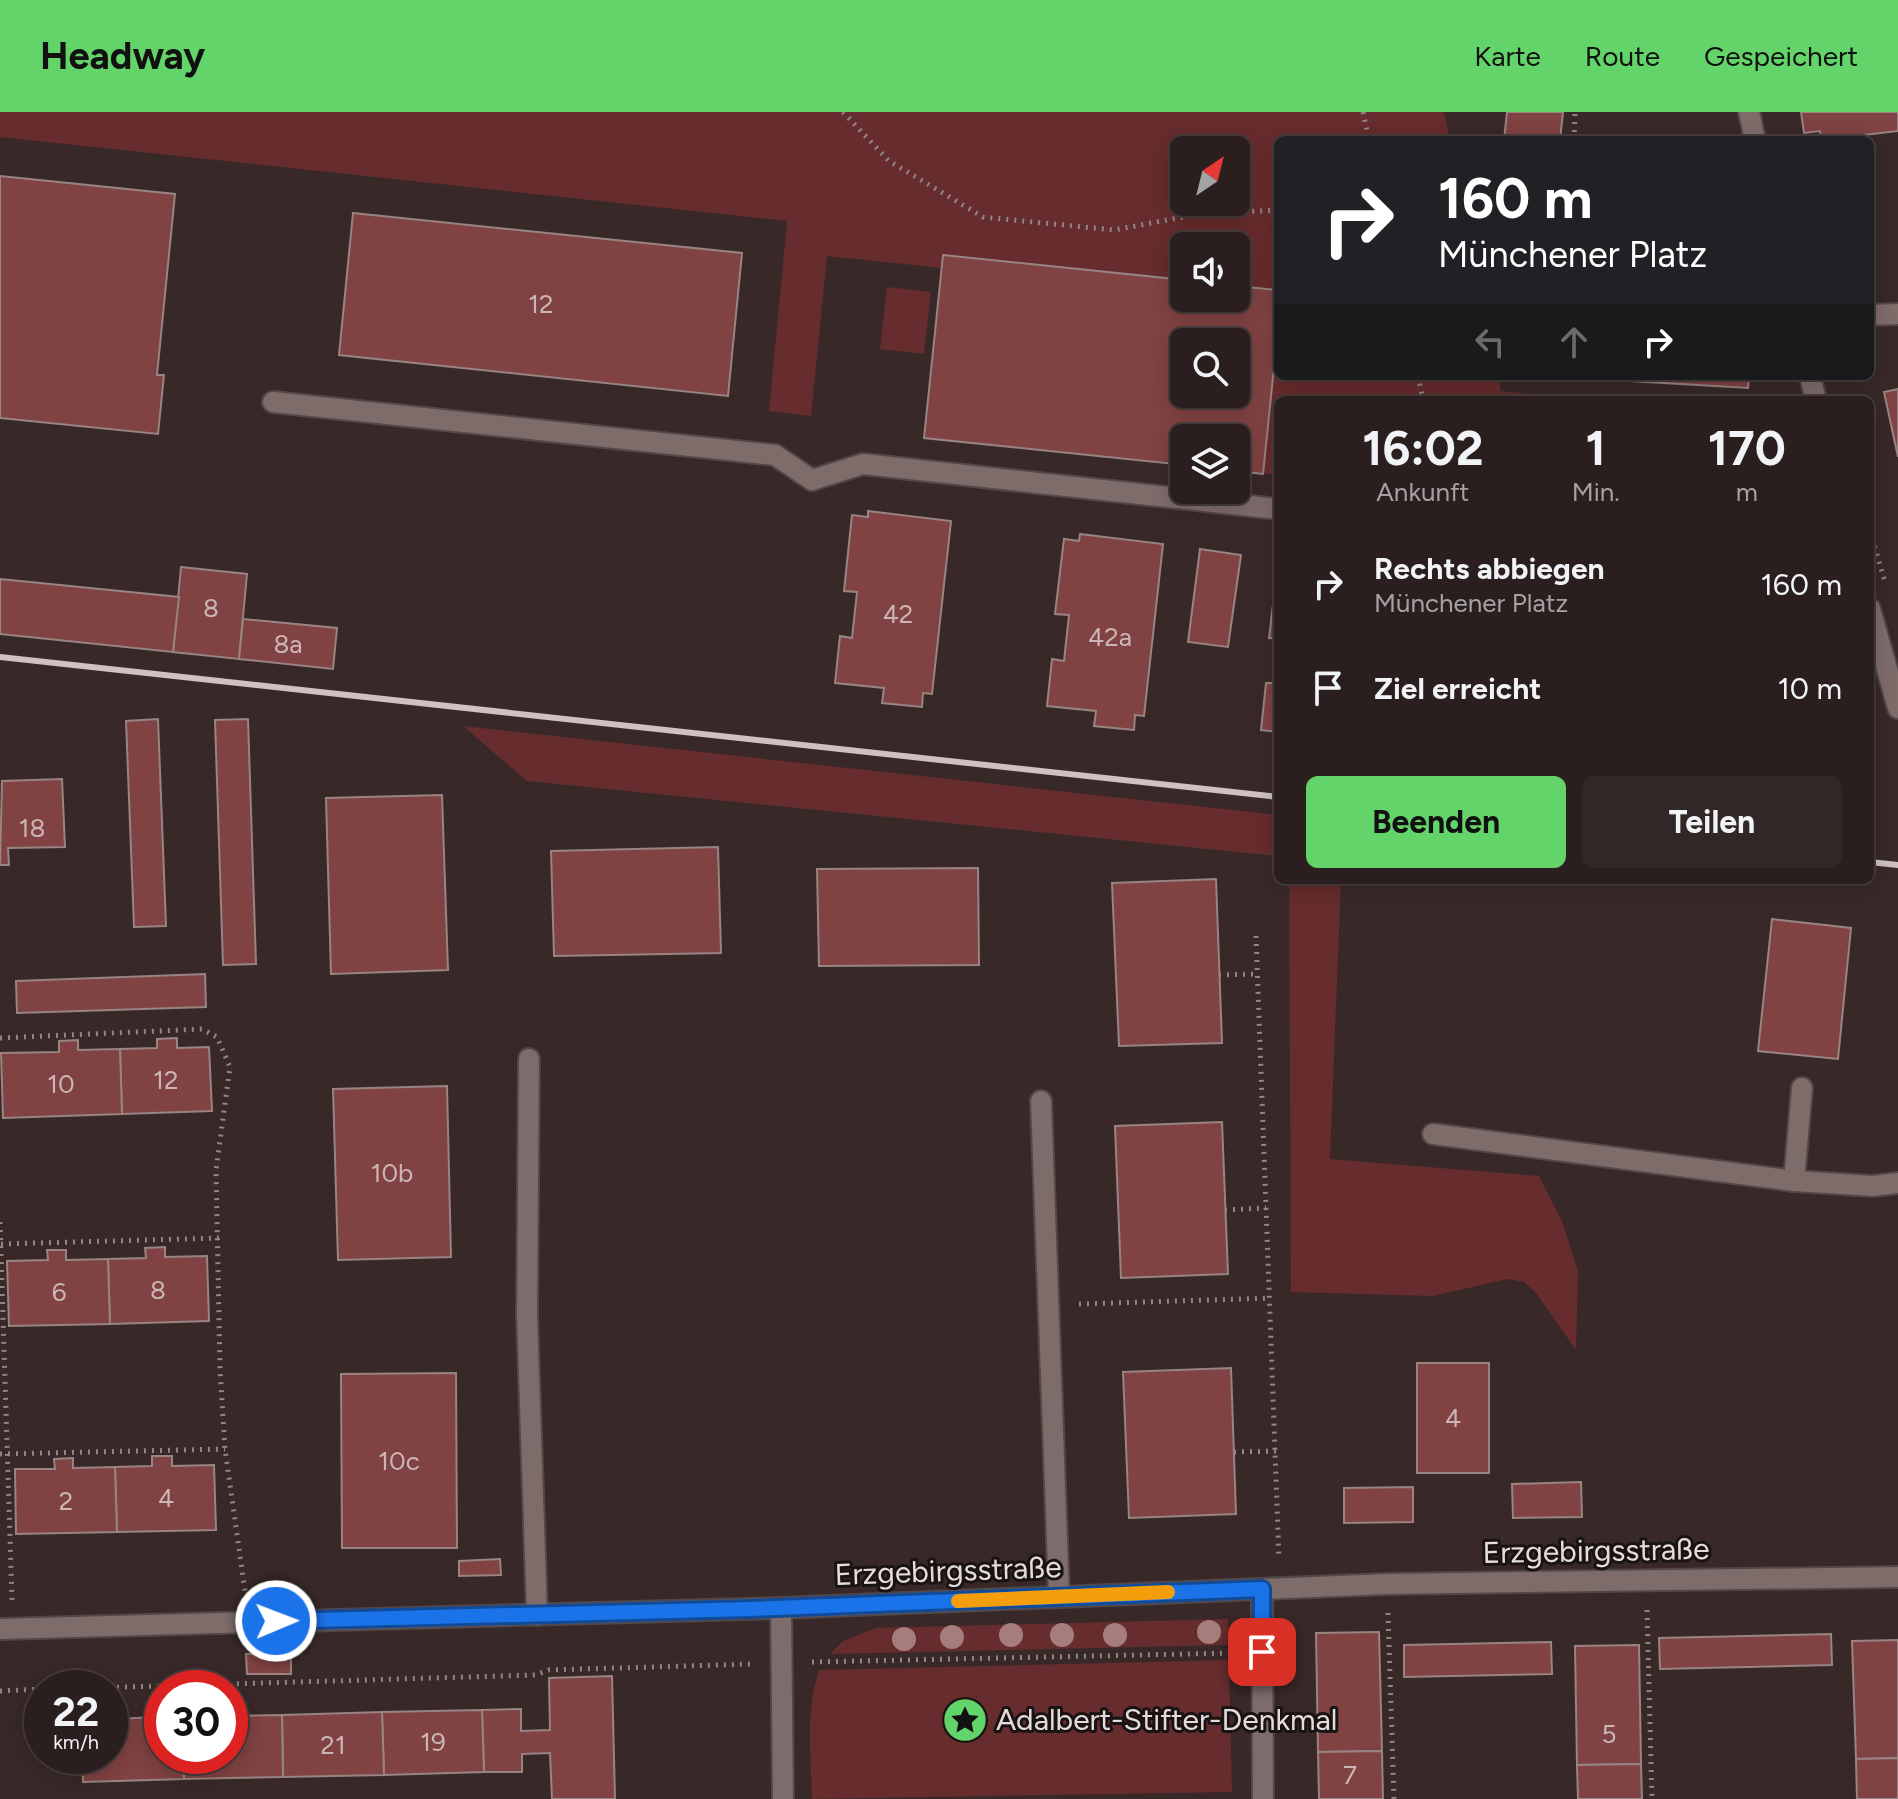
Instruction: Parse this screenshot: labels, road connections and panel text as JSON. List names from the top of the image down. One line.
{"streets":{"street":["Erzgebirgsstraße"]},"places":{"place":["Adalbert-Stifter-Denkmal"]},"house_numbers":["12","8","42","42a","8a","18","12","10","10b","8","6","4","10c","4","2","5","19","21","7"],"north":"top right","page":{"header":"Headway","nav":["Karte","Route","Gespeichert"],"turn":["160 m","Münchener Platz"],"eta":["16:02","Ankunft","1","Min.","170","m"],"list":[{"name":"Rechts abbiegen","note":"Münchener Platz","value":"160 m"},{"name":"Ziel erreicht","value":"10 m"}],"buttons":["Beenden","Teilen"],"speed":"22 km/h","limit":"30"}}
